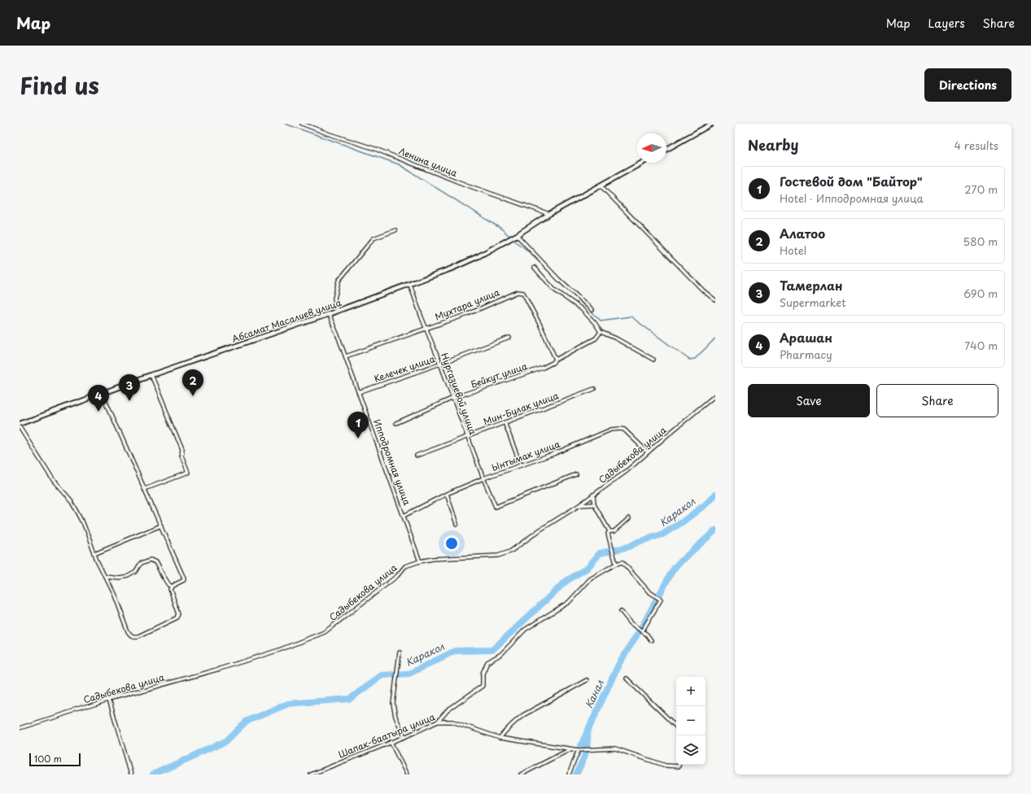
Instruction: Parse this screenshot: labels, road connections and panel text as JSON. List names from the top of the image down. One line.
{"streets":{"street":["Ленина улица","Мухтара улица","Абсамат Масалиев улица","Келечек улица","Бейкут улица","Нургазиевой улица","Мин-Булак улица","Садыбекова улица","Ынтымак улица","Ипподромная улица","Шапак-баатыра улица"]},"crossings":[["Ленина улица","Абсамат Масалиев улица"],["Мухтара улица","Бейкут улица"],["Мухтара улица","Нургазиевой улица"],["Мухтара улица","Ипподромная улица"],["Абсамат Масалиев улица","Нургазиевой улица"],["Абсамат Масалиев улица","Ипподромная улица"],["Келечек улица","Нургазиевой улица"],["Келечек улица","Ипподромная улица"],["Бейкут улица","Нургазиевой улица"],["Нургазиевой улица","Мин-Булак улица"],["Нургазиевой улица","Ынтымак улица"],["Садыбекова улица","Ынтымак улица"],["Садыбекова улица","Ипподромная улица"],["Ынтымак улица","Ипподромная улица"]],"water":["Каракол","Канал"],"scale_bar":"100 m","north":"left","page":{"header":"Map","nav":["Map","Layers","Share"],"title":"Find us","buttons":["Directions",["Save","Share"]],"heading":["Nearby","4 results"],"list":[{"mark":"1","name":"Гостевой дом \"Байтор\"","note":"Hotel · Ипподромная улица","value":"270 m"},{"mark":"2","name":"Алатоо","note":"Hotel","value":"580 m"},{"mark":"3","name":"Тамерлан","note":"Supermarket","value":"690 m"},{"mark":"4","name":"Арашан","note":"Pharmacy","value":"740 m"}],"pins":["2","3","4","1"],"map_buttons":["+","−"],"scale":"100 m"}}
